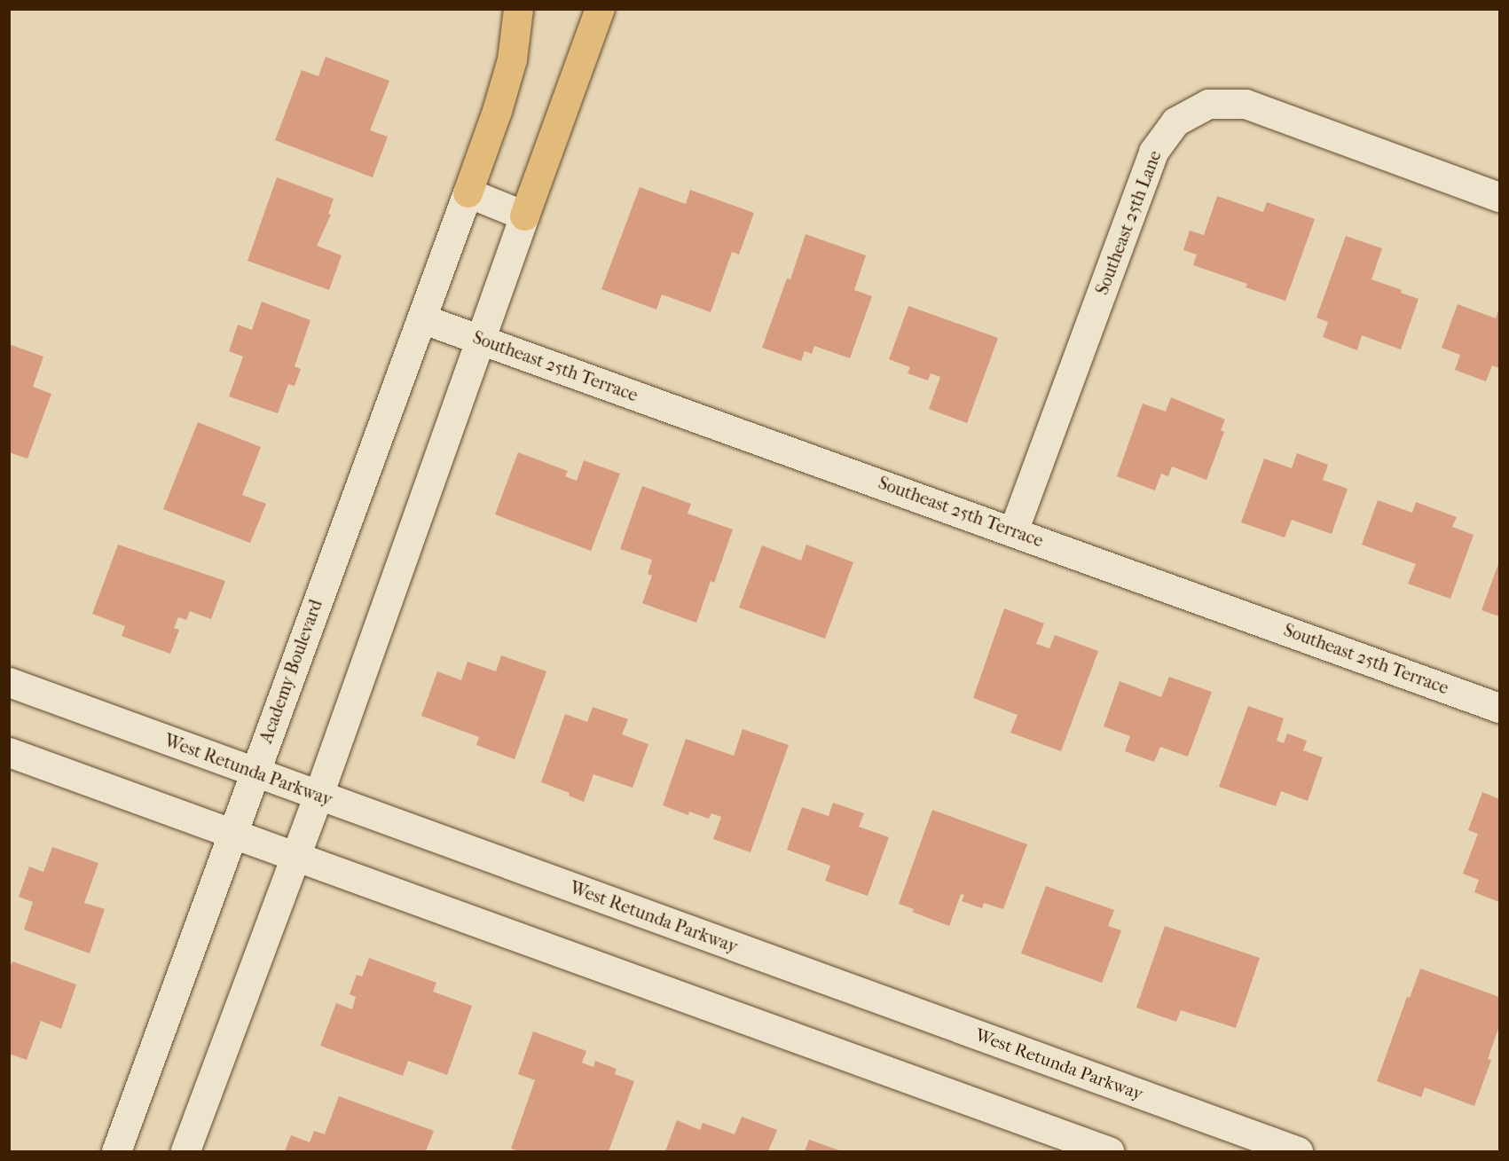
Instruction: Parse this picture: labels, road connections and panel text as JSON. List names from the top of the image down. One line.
{"streets":{"street":["Southeast 25th Lane","Southeast 25th Terrace","Academy Boulevard","West Retunda Parkway"]},"crossings":[["Southeast 25th Lane","Southeast 25th Terrace"],["Southeast 25th Terrace","Academy Boulevard"],["Academy Boulevard","West Retunda Parkway"]]}
